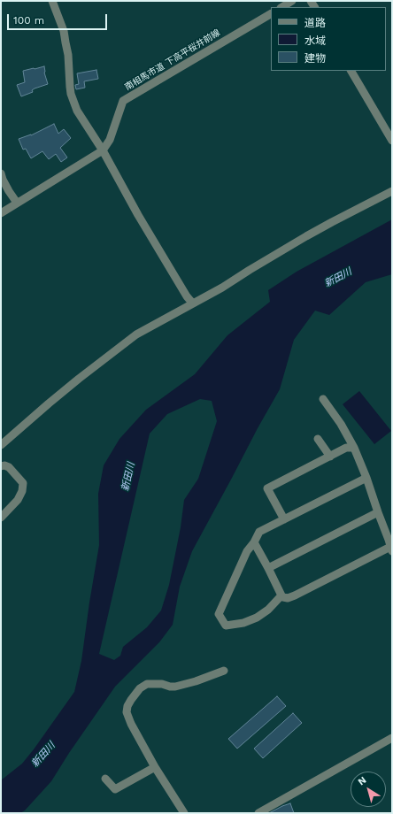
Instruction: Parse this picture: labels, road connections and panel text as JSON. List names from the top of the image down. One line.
{"streets":{"street":["南相馬市道 下高平桜井前線"]},"water":["新田川"],"legend":["道路","水域","建物"],"scale_bar":"100 m","north":"top left"}
